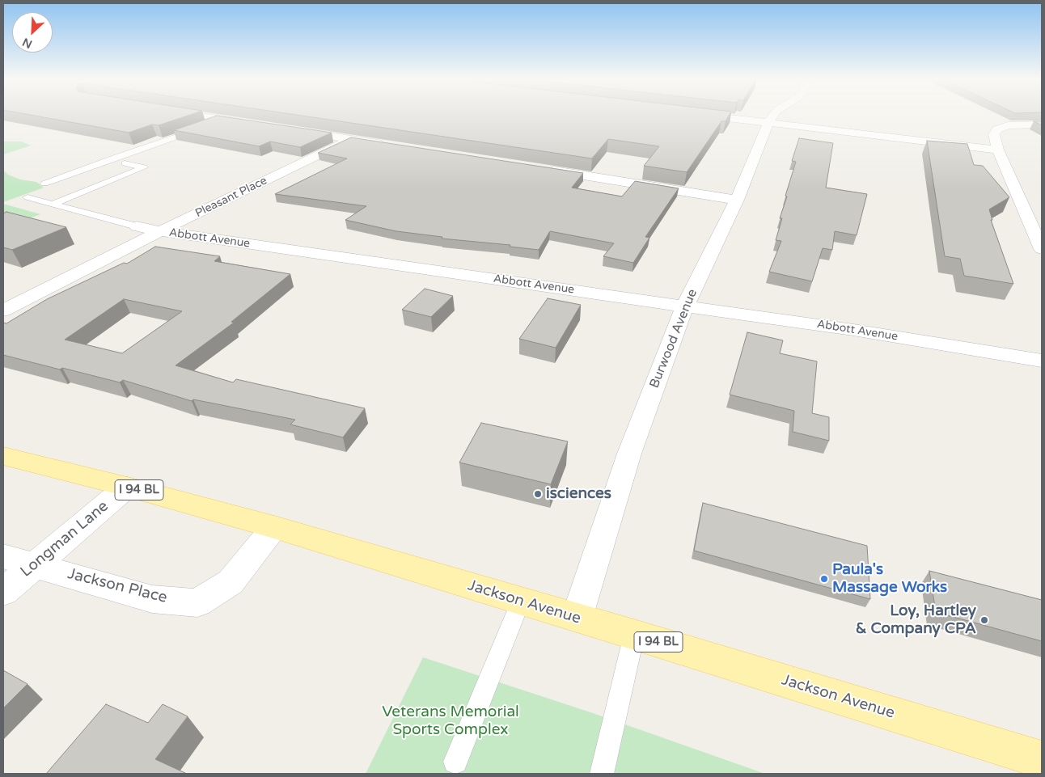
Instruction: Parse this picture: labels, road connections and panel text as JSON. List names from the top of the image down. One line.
{"streets":{"main road":["I 94 BL","Jackson Avenue"],"street":["Pleasant Place","Abbott Avenue","Burwood Avenue","Longman Lane","Jackson Place"]},"crossings":[["Pleasant Place","Abbott Avenue"],["Abbott Avenue","Burwood Avenue"],["Burwood Avenue","Jackson Avenue"],["Longman Lane","Jackson Place"],["Longman Lane","Jackson Avenue"],["Jackson Place","Jackson Avenue"]],"parks":["Veterans Memorial Sports Complex"],"places":["isciences","Paula's Massage Works","Loy, Hartley & Company CPA"],"north":"bottom left"}
